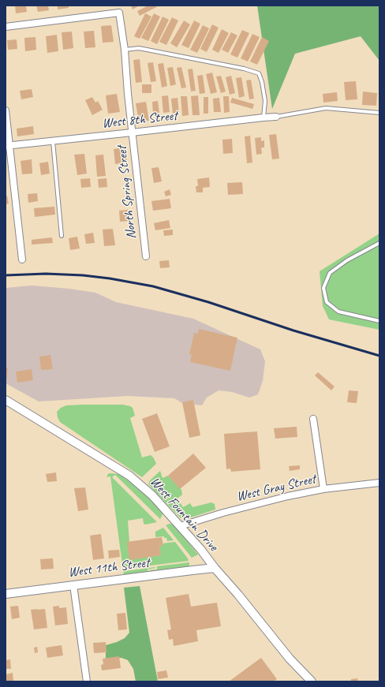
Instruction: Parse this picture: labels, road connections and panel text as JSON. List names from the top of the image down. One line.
{"streets":{"street":["West 8th Street","North Spring Street","West Gray Street","West Fountain Drive","West 11th Street"]},"crossings":[["West 8th Street","North Spring Street"],["West Gray Street","West Fountain Drive"],["West Fountain Drive","West 11th Street"]]}
